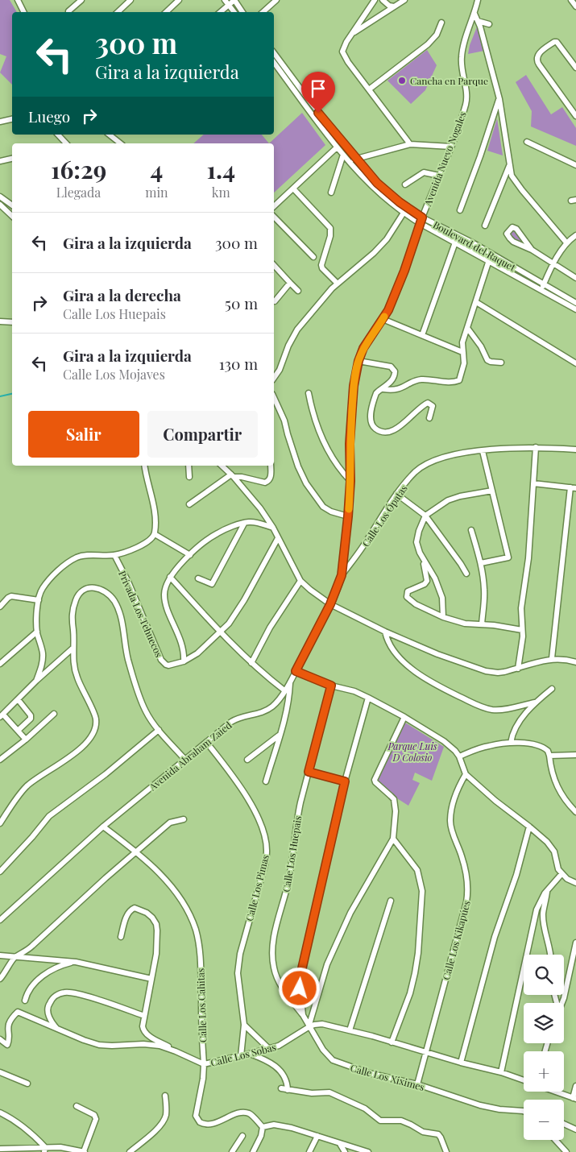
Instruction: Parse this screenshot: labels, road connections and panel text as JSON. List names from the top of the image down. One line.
{"streets":{"street":["Avenida Nuevo Nogales","Boulevard del Raquet","Calle Los Ópatas","Privada Los Tehuecos","Avenida Abraham Zaied","Calle Los Huepais","Calle Los Pimas","Calle Los Kikapúes","Calle Los Cahitas","Calle Los Sobas","Calle Los Xiximes"]},"crossings":[["Avenida Nuevo Nogales","Boulevard del Raquet"],["Avenida Nuevo Nogales","Avenida Abraham Zaied"],["Boulevard del Raquet","Avenida Abraham Zaied"],["Calle Los Ópatas","Avenida Abraham Zaied"],["Avenida Abraham Zaied","Calle Los Pimas"],["Avenida Abraham Zaied","Calle Los Cahitas"],["Calle Los Huepais","Calle Los Xiximes"],["Calle Los Pimas","Calle Los Sobas"],["Calle Los Kikapúes","Calle Los Xiximes"],["Calle Los Cahitas","Calle Los Sobas"],["Calle Los Sobas","Calle Los Xiximes"]],"parks":["Parque Luis D Colosio"],"places":["Cancha en Parque"],"page":{"turn":["300 m","Gira a la izquierda"],"then":"Luego","eta":["16:29","Llegada","4","min","1.4","km"],"list":[{"name":"Gira a la izquierda","value":"300 m"},{"name":"Gira a la derecha","note":"Calle Los Huepais","value":"50 m"},{"name":"Gira a la izquierda","note":"Calle Los Mojaves","value":"130 m"}],"buttons":["Salir","Compartir"],"map_buttons":["+","−"]}}
